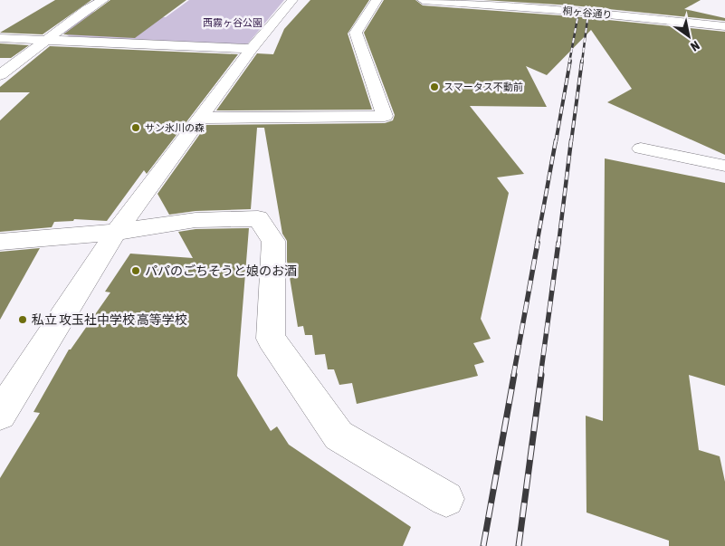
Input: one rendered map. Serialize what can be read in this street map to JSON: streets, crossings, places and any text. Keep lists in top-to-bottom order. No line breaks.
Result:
{"streets":{"street":["桐ヶ谷通り"]},"parks":["西霧ヶ谷公園"],"places":["スマータス不動前","サン氷川の森","パパのごちそうと娘のお酒","私立 攻玉社中学校 高等学校"],"north":"bottom right"}
